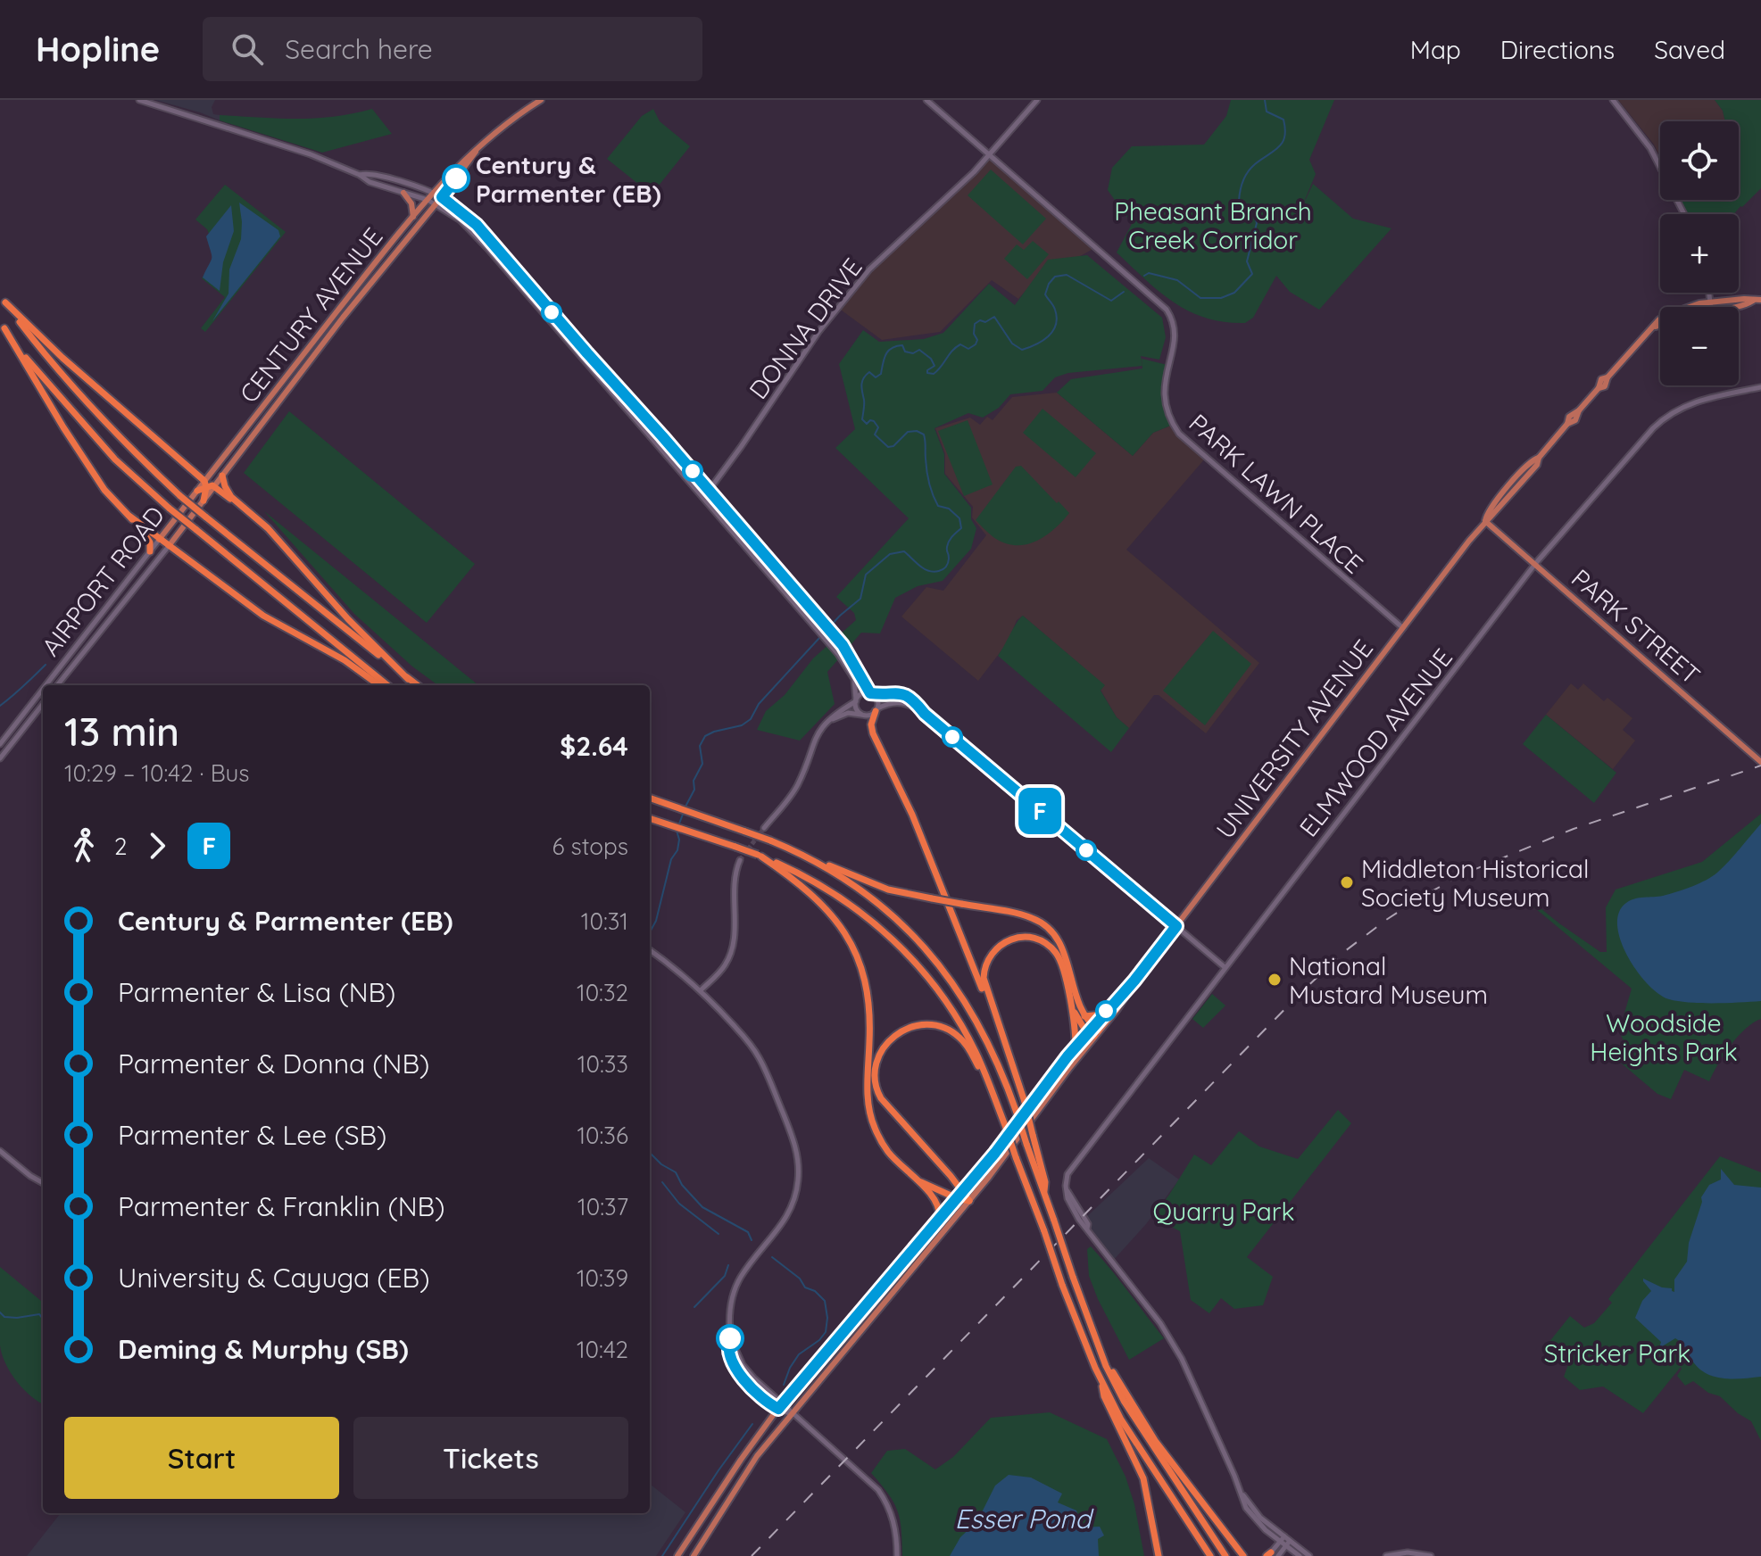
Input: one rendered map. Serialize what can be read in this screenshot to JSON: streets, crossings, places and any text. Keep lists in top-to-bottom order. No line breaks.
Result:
{"streets":{"main road":["CENTURY AVENUE","AIRPORT ROAD","PARK STREET","UNIVERSITY AVENUE"],"street":["DONNA DRIVE","PARK LAWN PLACE","ELMWOOD AVENUE"]},"crossings":[["DONNA DRIVE","PARK LAWN PLACE"],["PARK LAWN PLACE","UNIVERSITY AVENUE"],["PARK STREET","UNIVERSITY AVENUE"],["PARK STREET","ELMWOOD AVENUE"]],"water":["Esser Pond"],"parks":["Pheasant Branch Creek Corridor","Woodside Heights Park","Quarry Park","Stricker Park"],"places":["Century & Parmenter (EB)","Middleton Historical Society Museum","National Mustard Museum"],"lines":["bus line F"],"page":{"header":"Hopline","search":"Search here","nav":["Map","Directions","Saved"],"on_map":"F","map_buttons":["+","−"],"heading":["13 min","10:29 – 10:42 · Bus","$2.64"],"legs":["2","F","6 stops"],"list":[{"name":"Century & Parmenter (EB)","value":"10:31"},{"name":"Parmenter & Lisa (NB)","value":"10:32"},{"name":"Parmenter & Donna (NB)","value":"10:33"},{"name":"Parmenter & Lee (SB)","value":"10:36"},{"name":"Parmenter & Franklin (NB)","value":"10:37"},{"name":"University & Cayuga (EB)","value":"10:39"},{"name":"Deming & Murphy (SB)","value":"10:42"}],"buttons":["Start","Tickets"]}}
